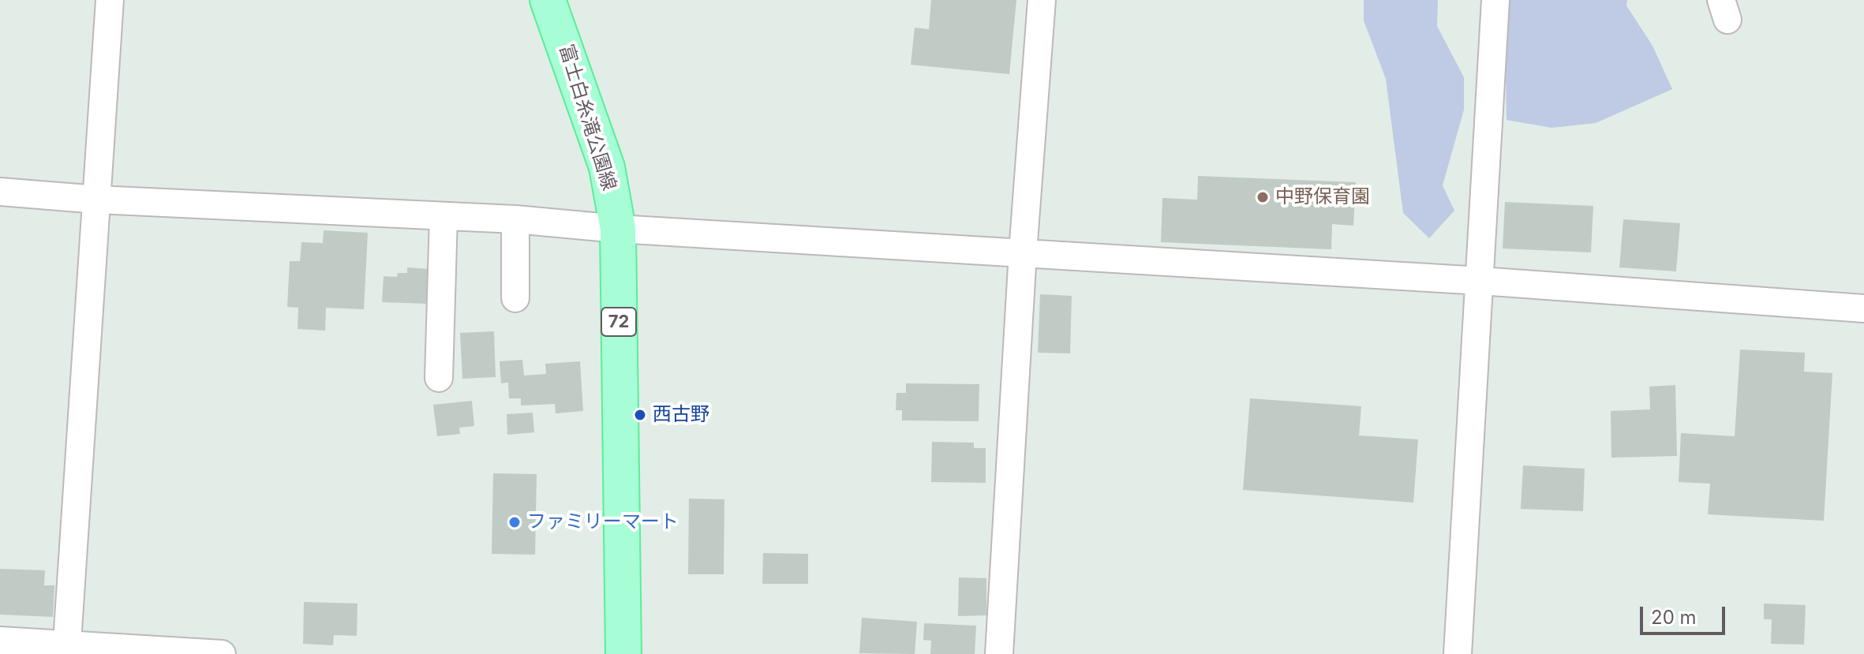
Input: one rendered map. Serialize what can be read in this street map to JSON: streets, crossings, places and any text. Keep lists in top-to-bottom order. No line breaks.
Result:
{"streets":{"main road":["富士白糸滝公園線","72"]},"places":["中野保育園","西古野","ファミリーマート"],"scale_bar":"20 m"}
